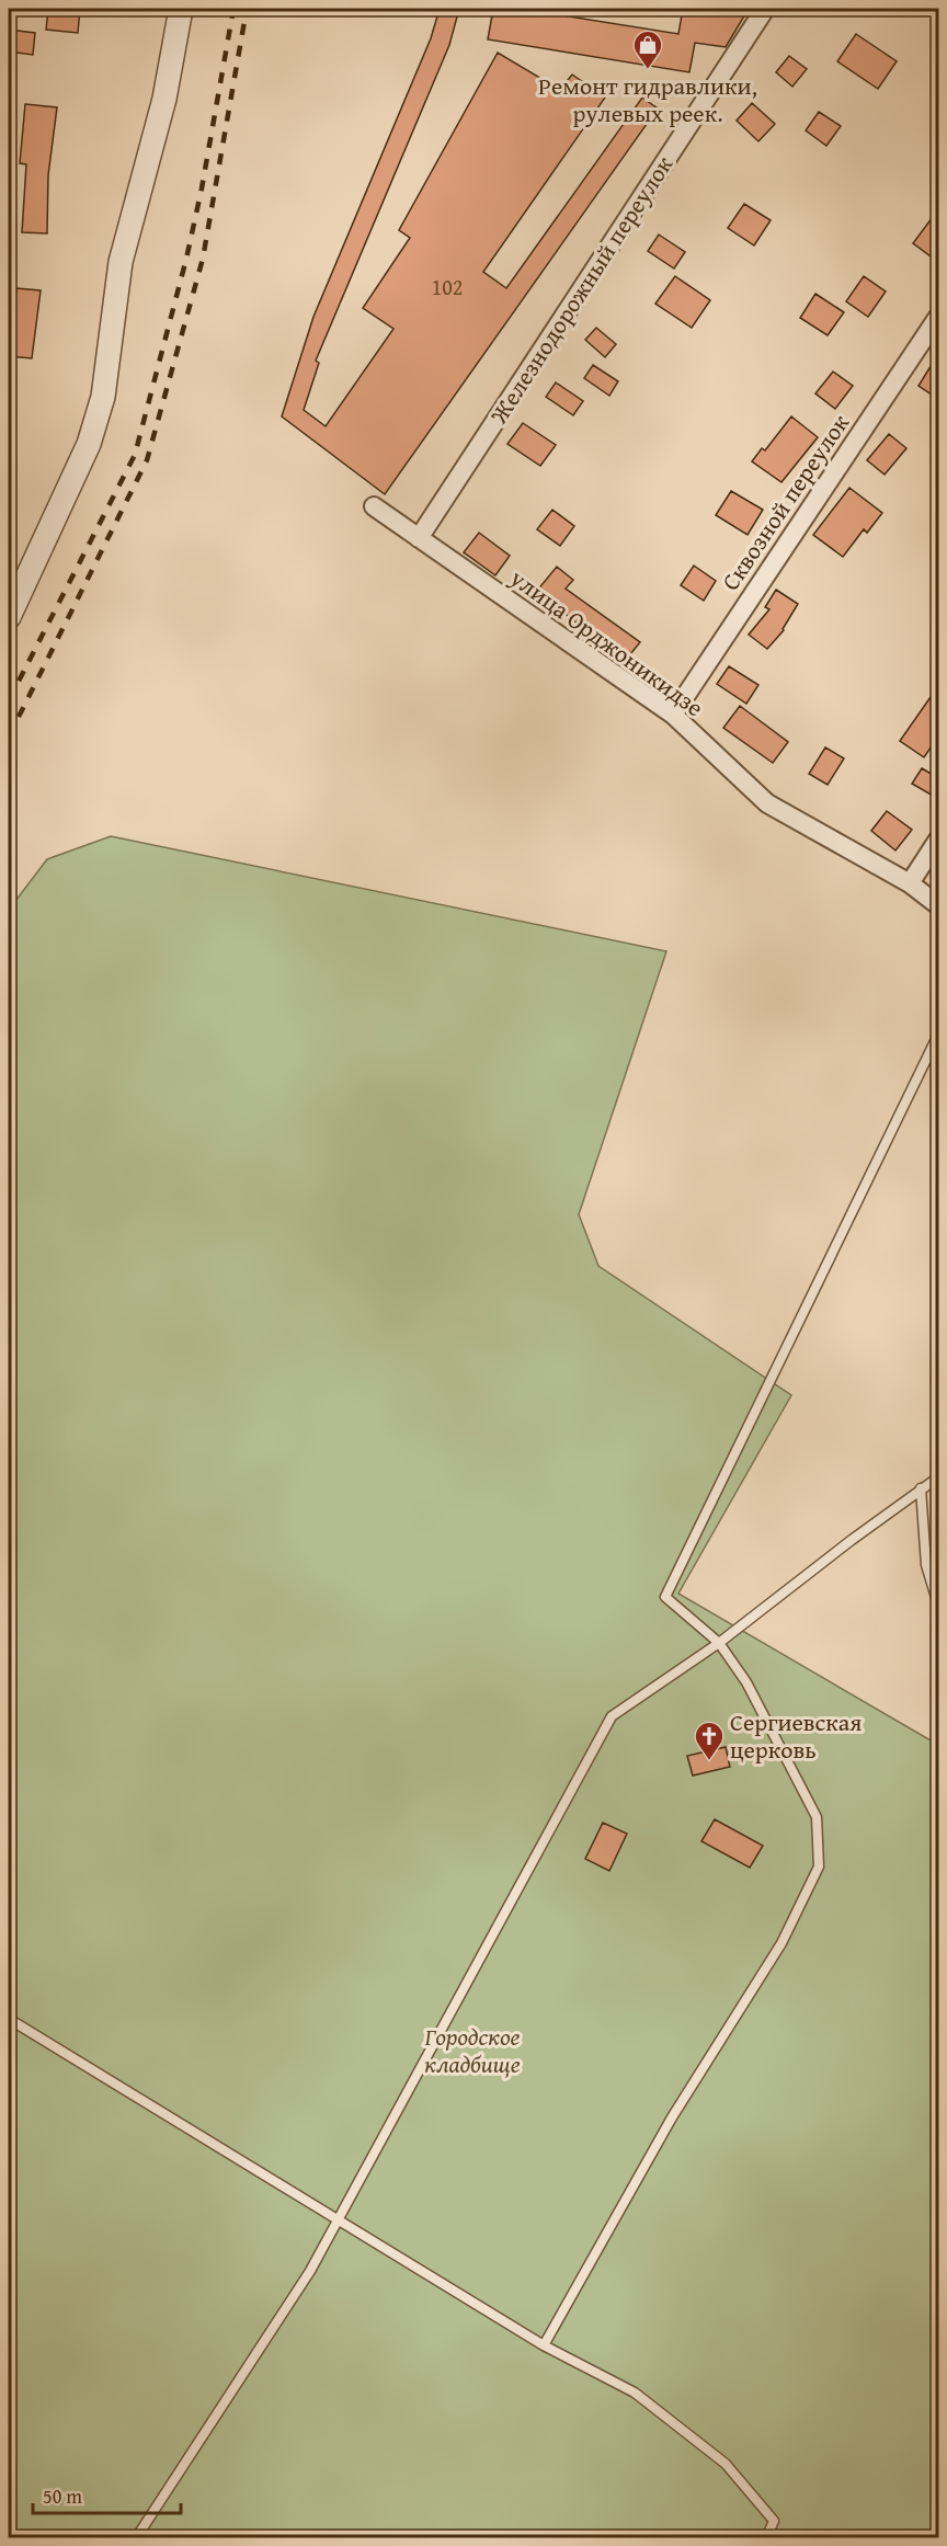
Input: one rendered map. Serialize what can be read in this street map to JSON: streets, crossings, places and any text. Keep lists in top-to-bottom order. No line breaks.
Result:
{"streets":{"street":["Железнодорожный переулок","Сквозной переулок","улица Орджоникидзе"]},"crossings":[["Железнодорожный переулок","улица Орджоникидзе"],["Сквозной переулок","улица Орджоникидзе"]],"parks":["Городское кладбище"],"places":{"shop":["Ремонт гидравлики, рулевых реек."],"church":["Сергиевская церковь"]},"house_numbers":["102"],"scale_bar":"50 m"}
